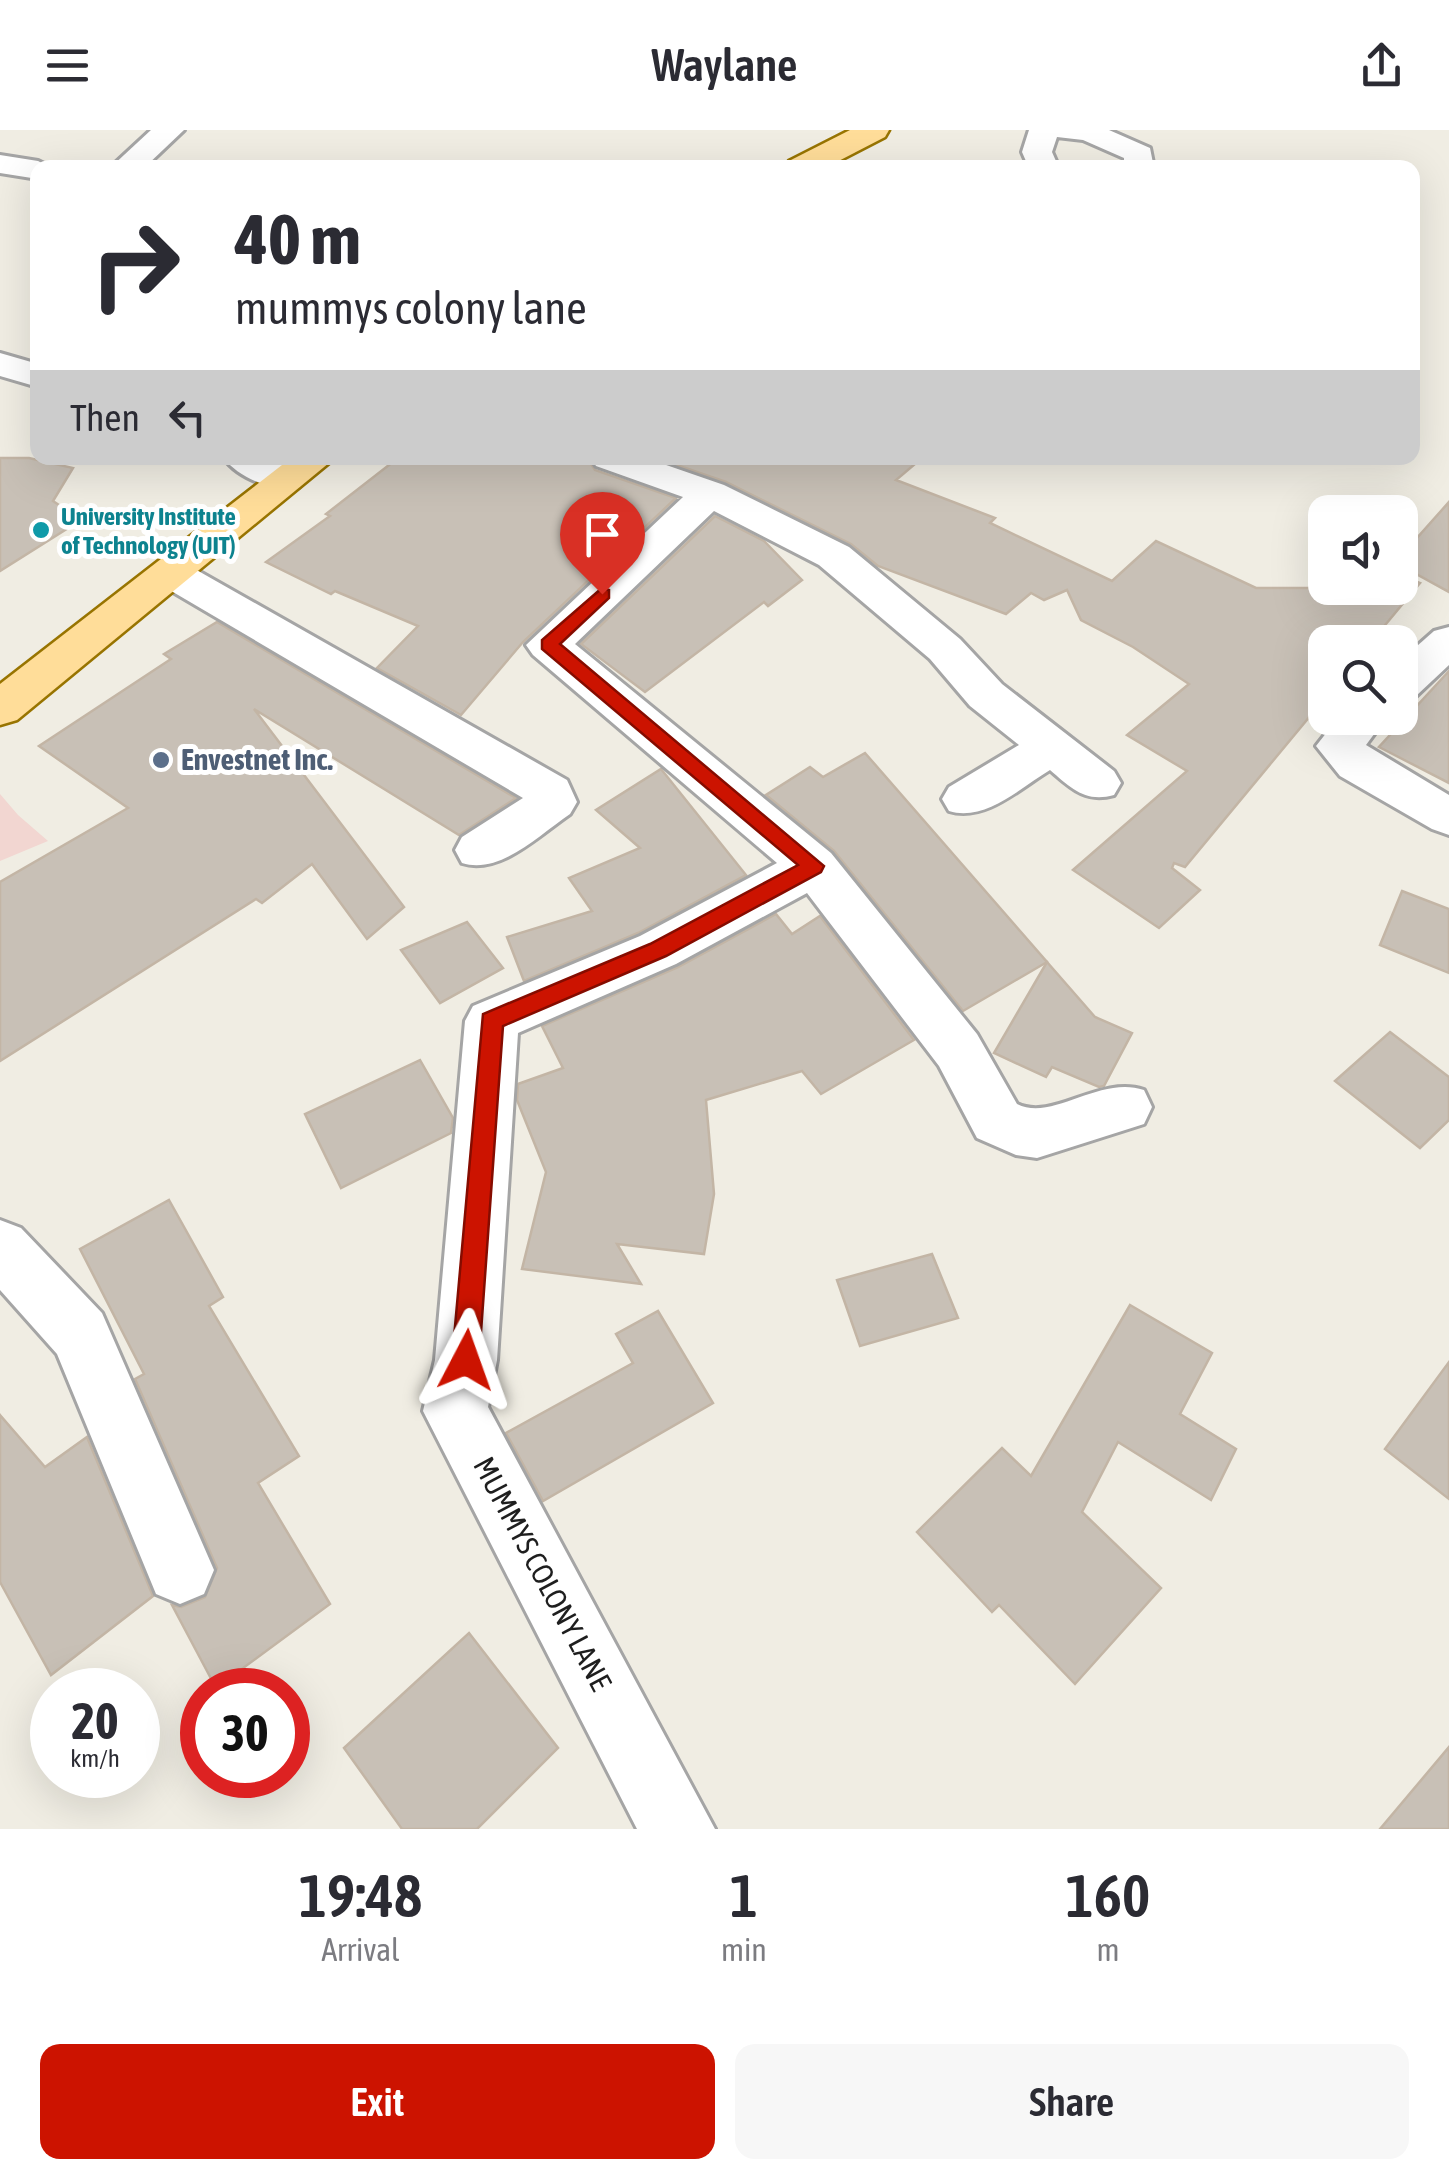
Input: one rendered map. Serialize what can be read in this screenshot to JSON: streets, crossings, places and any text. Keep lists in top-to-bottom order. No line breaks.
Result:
{"streets":{"street":["MUMMYS COLONY LANE"]},"places":["University Institute of Technology (UIT)","Envestnet Inc."],"page":{"header":"Waylane","turn":["40 m","mummys colony lane"],"then":"Then","speed":"20 km/h","limit":"30","eta":["19:48","Arrival","1","min","160","m"],"buttons":["Exit","Share"]}}
